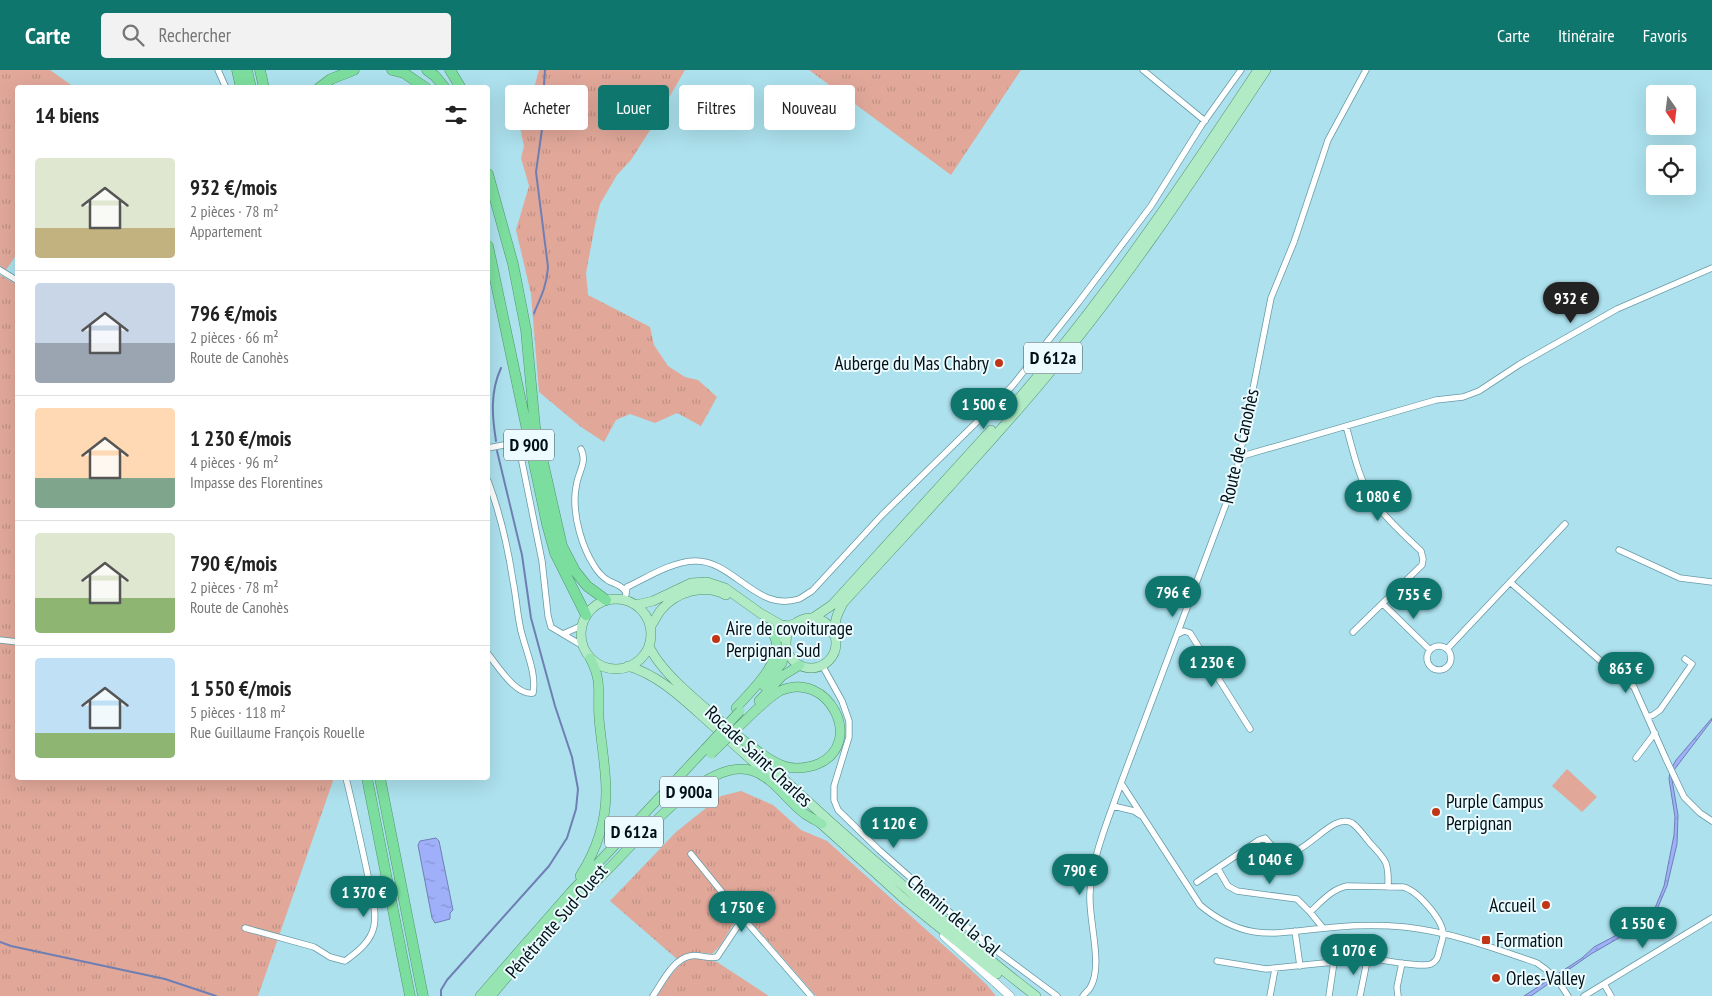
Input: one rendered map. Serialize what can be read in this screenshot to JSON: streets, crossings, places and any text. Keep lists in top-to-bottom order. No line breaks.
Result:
{"streets":{"highway":["D 612a","D 900","D 900a","Pénétrante Sud-Ouest"],"main road":["Rocade Saint-Charles"],"street":["Route de Canohès","Chemin del la Sal"]},"crossings":[["D 612a","Chemin del la Sal"],["D 612a","Pénétrante Sud-Ouest"],["D 900","Rocade Saint-Charles"],["Rocade Saint-Charles","D 900a"],["D 900a","Pénétrante Sud-Ouest"]],"places":{"other":["Auberge du Mas Chabry","Aire de covoiturage Perpignan Sud","Purple Campus Perpignan","Accueil","Orles-Valley"],"transit":["Formation"]},"north":"bottom","page":{"header":"Carte","search":"Rechercher","nav":["Carte","Itinéraire","Favoris"],"chip":["Acheter","Louer","Filtres","Nouveau"],"heading":"14 biens","list":[{"name":"932 €/mois","note":"2 pièces · 78 m² · Appartement"},{"name":"796 €/mois","note":"2 pièces · 66 m² · Route de Canohès"},{"name":"1 230 €/mois","note":"4 pièces · 96 m² · Impasse des Florentines"},{"name":"790 €/mois","note":"2 pièces · 78 m² · Route de Canohès"},{"name":"1 550 €/mois","note":"5 pièces · 118 m² · Rue Guillaume François Rouelle"}],"price":["932 €","1 500 €","1 080 €","796 €","755 €","1 230 €","863 €","1 120 €","1 040 €","790 €","1 370 €","1 750 €","1 550 €","1 070 €"]}}
